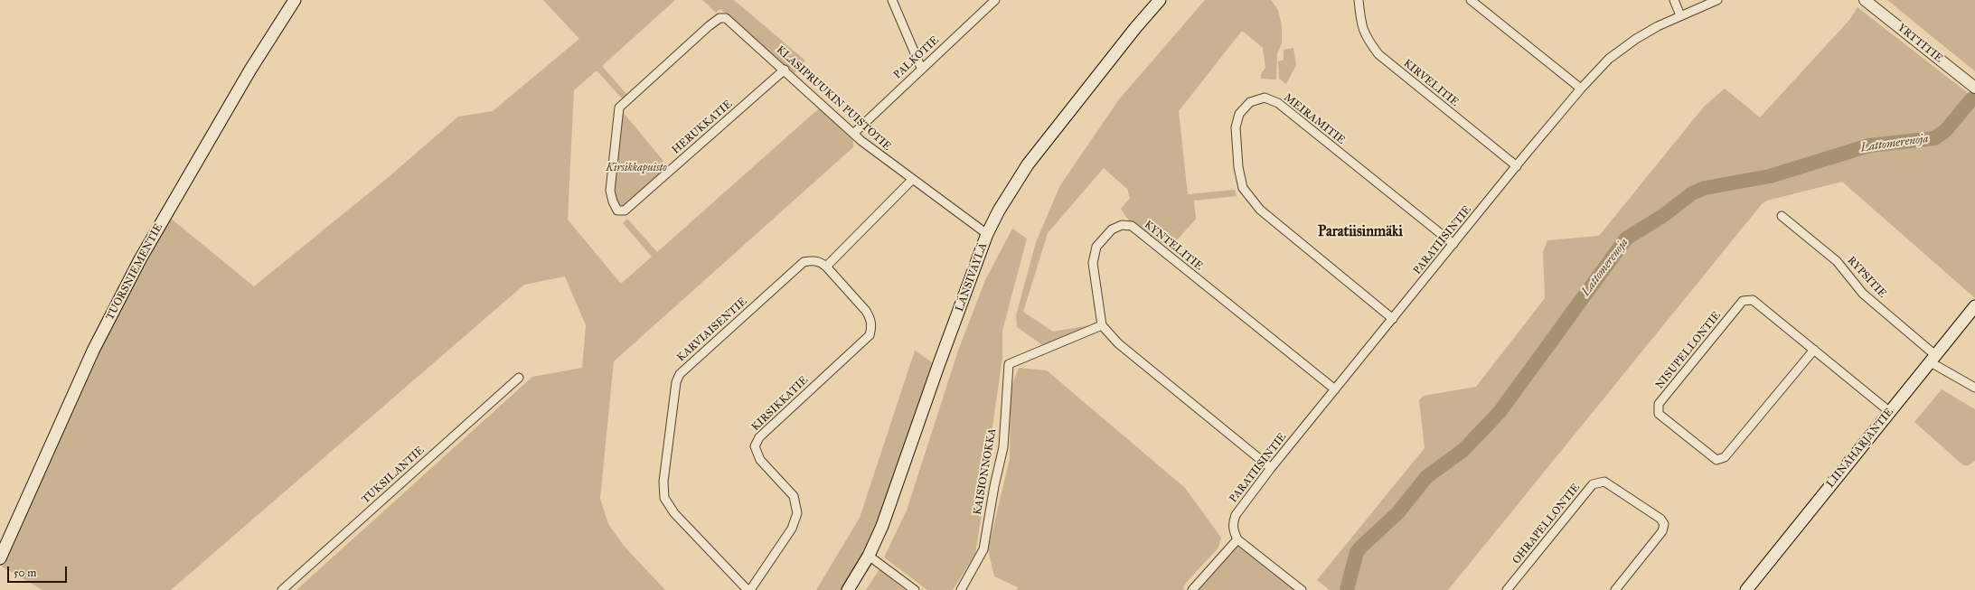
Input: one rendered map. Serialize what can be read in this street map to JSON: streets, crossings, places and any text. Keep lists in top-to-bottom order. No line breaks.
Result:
{"streets":{"main road":["TUORSNIEMENTIE","LÄNSIVÄYLÄ","LIINAHARJANTIE"],"street":["YRTTITIE","PALKOTIE","KIRVELITIE","KLASIPRUUKIN PUISTOTIE","MEIRAMITIE","HERUKKATIE","PARATIISINTIE","KYNTELITIE","RYPSITIE","KARVIAISENTIE","NISUPELLONTIE","KIRSIKKATIE","KAISIONNOKKA","TUKSILANTIE","OHRAPELLONTIE"]},"crossings":[["PALKOTIE","KLASIPRUUKIN PUISTOTIE"],["KIRVELITIE","PARATIISINTIE"],["KLASIPRUUKIN PUISTOTIE","HERUKKATIE"],["KLASIPRUUKIN PUISTOTIE","LÄNSIVÄYLÄ"],["MEIRAMITIE","PARATIISINTIE"],["PARATIISINTIE","KYNTELITIE"],["KYNTELITIE","KAISIONNOKKA"],["RYPSITIE","LIINAHARJANTIE"],["KARVIAISENTIE","KIRSIKKATIE"],["NISUPELLONTIE","LIINAHARJANTIE"]],"districts":["Paratiisinmäki"],"water":["Lattomerenoja"],"parks":["Kirsikkapuisto"],"scale_bar":"50 m"}
